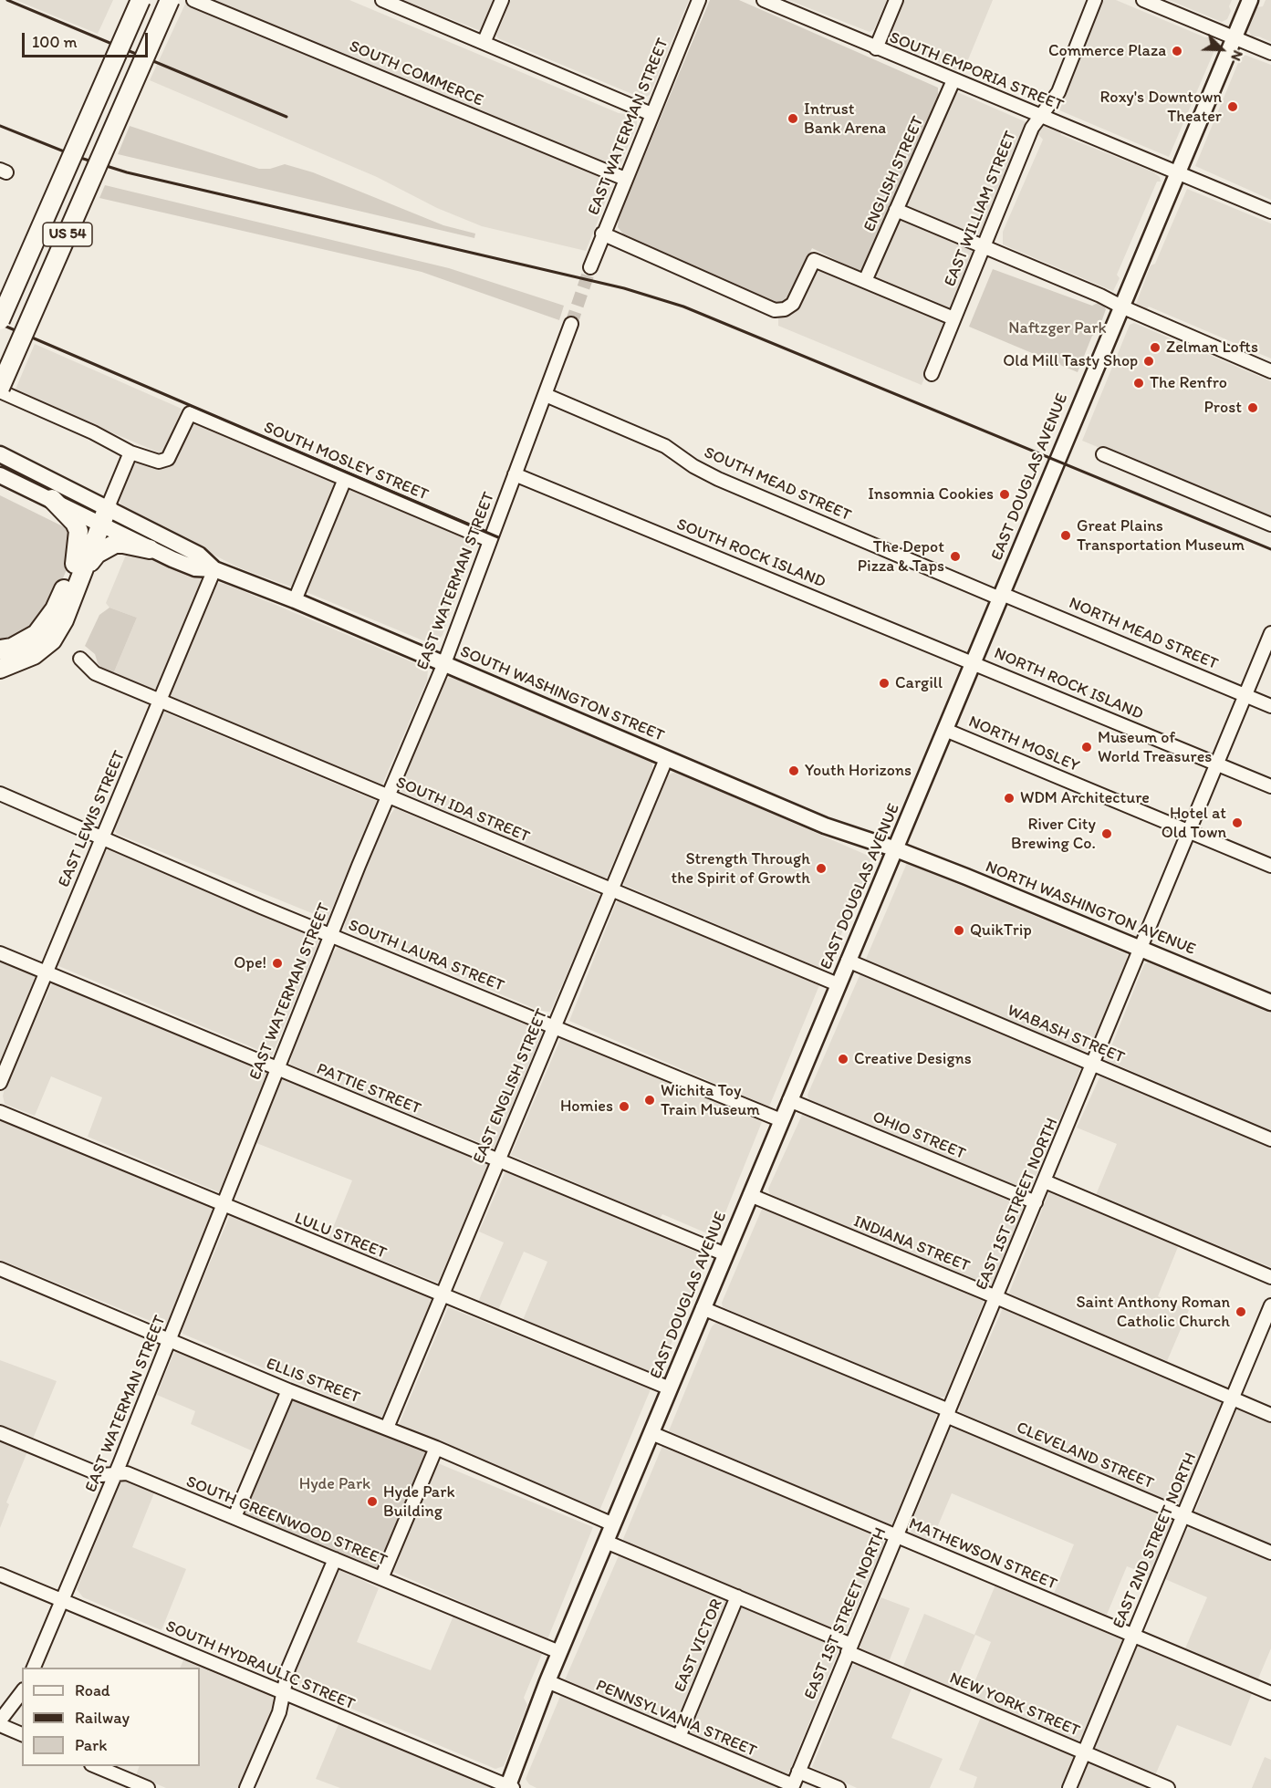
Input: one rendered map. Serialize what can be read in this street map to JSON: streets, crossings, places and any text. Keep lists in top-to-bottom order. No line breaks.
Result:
{"streets":{"highway":["US 54"],"main road":["EAST DOUGLAS AVENUE","SOUTH WASHINGTON STREET","NORTH WASHINGTON AVENUE"],"street":["SOUTH EMPORIA STREET","SOUTH COMMERCE","EAST WATERMAN STREET","ENGLISH STREET","EAST WILLIAM STREET","SOUTH MOSLEY STREET","SOUTH MEAD STREET","SOUTH ROCK ISLAND","NORTH MEAD STREET","NORTH ROCK ISLAND","NORTH MOSLEY","SOUTH IDA STREET","EAST LEWIS STREET","SOUTH LAURA STREET","WABASH STREET","EAST ENGLISH STREET","PATTIE STREET","OHIO STREET","EAST 1ST STREET NORTH","LULU STREET","INDIANA STREET","ELLIS STREET","CLEVELAND STREET","SOUTH GREENWOOD STREET","EAST 2ND STREET NORTH","MATHEWSON STREET","EAST VICTOR","SOUTH HYDRAULIC STREET","NEW YORK STREET","PENNSYLVANIA STREET"]},"crossings":[["SOUTH EMPORIA STREET","ENGLISH STREET"],["SOUTH EMPORIA STREET","EAST WILLIAM STREET"],["SOUTH EMPORIA STREET","EAST DOUGLAS AVENUE"],["SOUTH COMMERCE","EAST WATERMAN STREET"],["EAST WATERMAN STREET","SOUTH MOSLEY STREET"],["EAST WATERMAN STREET","SOUTH MEAD STREET"],["EAST WATERMAN STREET","SOUTH ROCK ISLAND"],["EAST WATERMAN STREET","SOUTH WASHINGTON STREET"],["EAST WATERMAN STREET","SOUTH IDA STREET"],["EAST WATERMAN STREET","SOUTH LAURA STREET"],["EAST WATERMAN STREET","PATTIE STREET"],["EAST WATERMAN STREET","LULU STREET"],["EAST WATERMAN STREET","ELLIS STREET"],["EAST WATERMAN STREET","SOUTH GREENWOOD STREET"],["EAST WATERMAN STREET","SOUTH HYDRAULIC STREET"],["EAST DOUGLAS AVENUE","SOUTH MEAD STREET"],["EAST DOUGLAS AVENUE","SOUTH ROCK ISLAND"],["EAST DOUGLAS AVENUE","NORTH MEAD STREET"],["EAST DOUGLAS AVENUE","NORTH ROCK ISLAND"],["EAST DOUGLAS AVENUE","SOUTH WASHINGTON STREET"],["EAST DOUGLAS AVENUE","NORTH MOSLEY"],["EAST DOUGLAS AVENUE","SOUTH IDA STREET"],["EAST DOUGLAS AVENUE","NORTH WASHINGTON AVENUE"],["EAST DOUGLAS AVENUE","SOUTH LAURA STREET"],["EAST DOUGLAS AVENUE","WABASH STREET"],["EAST DOUGLAS AVENUE","PATTIE STREET"],["EAST DOUGLAS AVENUE","OHIO STREET"],["EAST DOUGLAS AVENUE","LULU STREET"],["EAST DOUGLAS AVENUE","INDIANA STREET"],["EAST DOUGLAS AVENUE","ELLIS STREET"],["EAST DOUGLAS AVENUE","CLEVELAND STREET"],["EAST DOUGLAS AVENUE","SOUTH GREENWOOD STREET"],["EAST DOUGLAS AVENUE","MATHEWSON STREET"],["EAST DOUGLAS AVENUE","SOUTH HYDRAULIC STREET"],["EAST DOUGLAS AVENUE","NEW YORK STREET"],["EAST DOUGLAS AVENUE","PENNSYLVANIA STREET"],["SOUTH MEAD STREET","NORTH MEAD STREET"],["SOUTH ROCK ISLAND","NORTH ROCK ISLAND"],["NORTH MEAD STREET","EAST 1ST STREET NORTH"],["NORTH ROCK ISLAND","EAST 1ST STREET NORTH"],["SOUTH WASHINGTON STREET","EAST LEWIS STREET"],["SOUTH WASHINGTON STREET","NORTH WASHINGTON AVENUE"],["SOUTH WASHINGTON STREET","EAST ENGLISH STREET"],["NORTH MOSLEY","EAST 1ST STREET NORTH"],["SOUTH IDA STREET","EAST LEWIS STREET"],["SOUTH IDA STREET","EAST ENGLISH STREET"],["EAST LEWIS STREET","SOUTH LAURA STREET"],["EAST LEWIS STREET","PATTIE STREET"],["NORTH WASHINGTON AVENUE","EAST 1ST STREET NORTH"],["SOUTH LAURA STREET","EAST ENGLISH STREET"],["WABASH STREET","EAST 1ST STREET NORTH"],["EAST ENGLISH STREET","PATTIE STREET"],["EAST ENGLISH STREET","LULU STREET"],["EAST ENGLISH STREET","ELLIS STREET"],["OHIO STREET","EAST 1ST STREET NORTH"],["EAST 1ST STREET NORTH","INDIANA STREET"],["EAST 1ST STREET NORTH","CLEVELAND STREET"],["EAST 1ST STREET NORTH","MATHEWSON STREET"],["EAST 1ST STREET NORTH","NEW YORK STREET"],["EAST 1ST STREET NORTH","PENNSYLVANIA STREET"],["INDIANA STREET","EAST 2ND STREET NORTH"],["CLEVELAND STREET","EAST 2ND STREET NORTH"],["EAST 2ND STREET NORTH","MATHEWSON STREET"],["EAST 2ND STREET NORTH","NEW YORK STREET"],["EAST VICTOR","NEW YORK STREET"],["EAST VICTOR","PENNSYLVANIA STREET"]],"parks":["Naftzger Park","Hyde Park"],"places":["Commerce Plaza","Roxy's Downtown Theater","Intrust Bank Arena","Zelman Lofts","Old Mill Tasty Shop","The Renfro","Prost","Insomnia Cookies","Great Plains Transportation Museum","The Depot Pizza & Taps","Cargill","Museum of World Treasures","Youth Horizons","WDM Architecture","Hotel at Old Town","River City Brewing Co.","Strength Through the Spirit of Growth","QuikTrip","Ope!","Creative Designs","Wichita Toy Train Museum","Homies","Saint Anthony Roman Catholic Church","Hyde Park Building"],"legend":["Road","Railway","Park"],"scale_bar":"100 m","north":"bottom right"}
